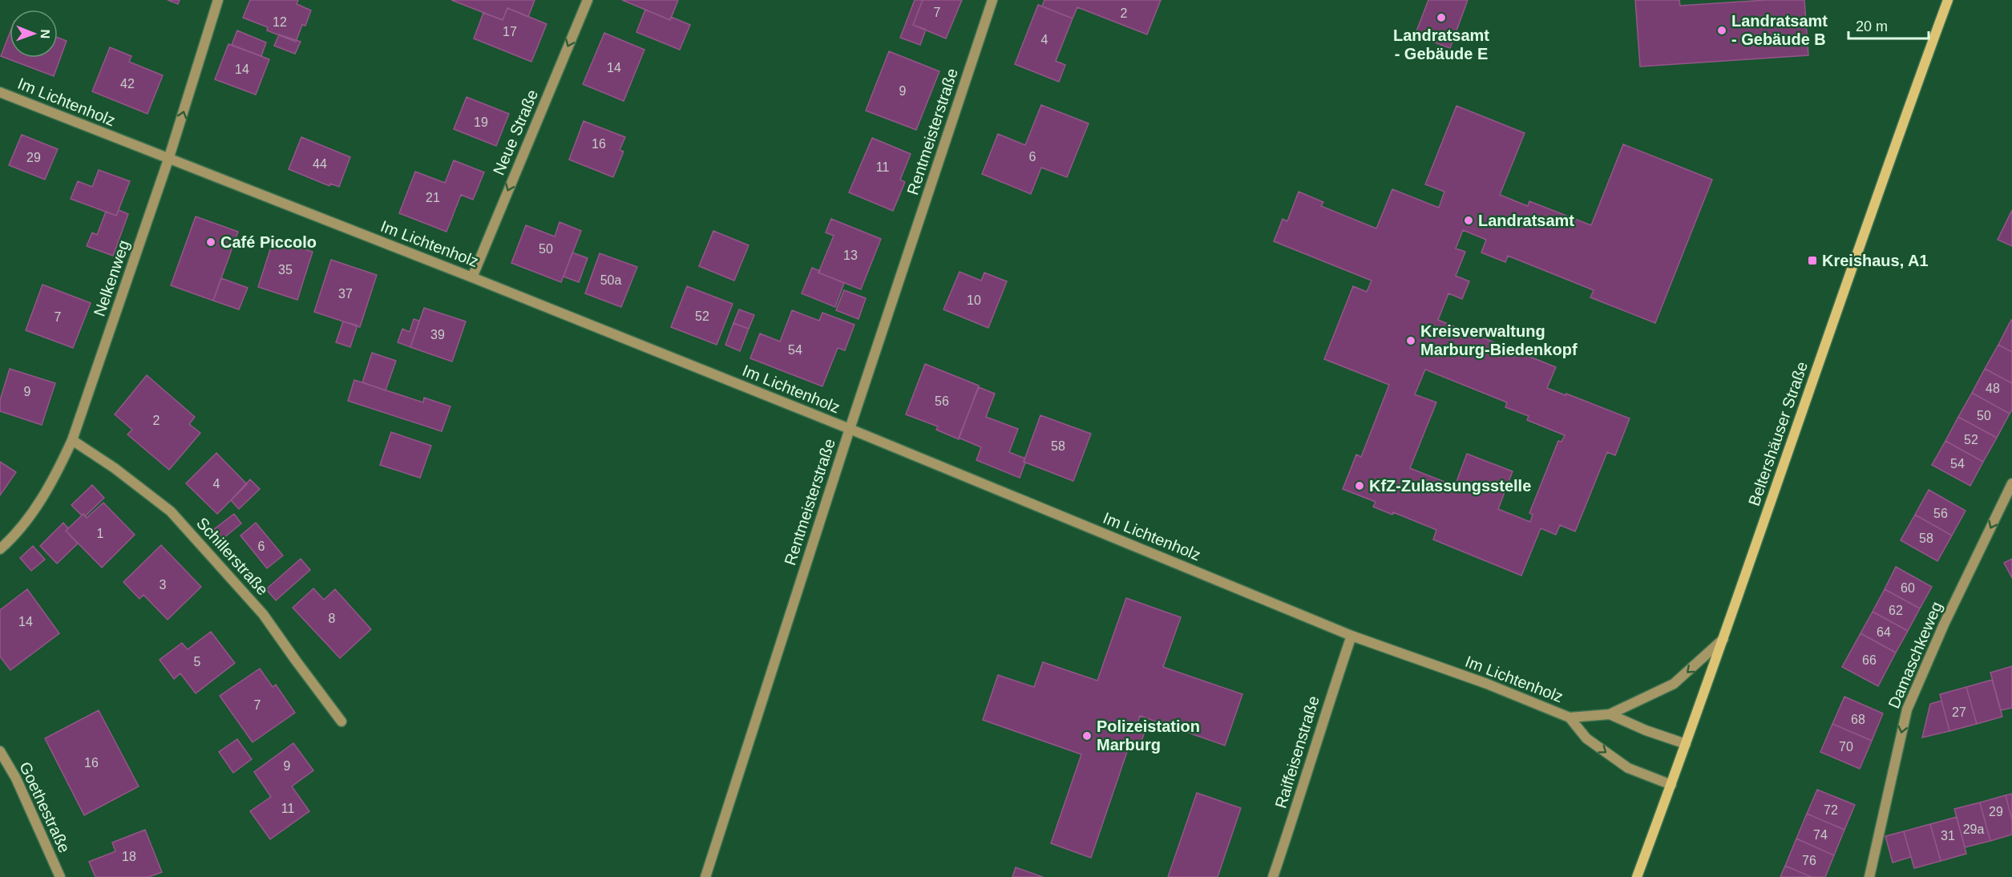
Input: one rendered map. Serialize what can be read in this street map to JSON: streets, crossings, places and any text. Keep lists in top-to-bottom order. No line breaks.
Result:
{"streets":{"main road":["Beltershäuser Straße"],"street":["Im Lichtenholz","Rentmeisterstraße","Neue Straße","Nelkenweg","Schillerstraße","Damaschkeweg","Raiffeisenstraße","Goethestraße"]},"crossings":[["Im Lichtenholz","Rentmeisterstraße"],["Im Lichtenholz","Neue Straße"],["Im Lichtenholz","Nelkenweg"],["Im Lichtenholz","Beltershäuser Straße"],["Im Lichtenholz","Raiffeisenstraße"],["Nelkenweg","Schillerstraße"]],"one_way":["Neue Straße","Damaschkeweg"],"places":{"other":["Landratsamt - Gebäude E","Landratsamt - Gebäude B","Landratsamt","Café Piccolo","Kreisverwaltung Marburg-Biedenkopf","KfZ-Zulassungsstelle","Polizeistation Marburg"],"transit":["Kreishaus, A1"]},"house_numbers":["7","2","12","17","4","14","14","42","9","19","16","6","29","44","11","21","50","13","35","50a","37","10","52","7","39","54","48","9","56","50","2","52","58","54","4","56","1","58","6","3","60","62","8","14","64","66","5","7","27","68","70","16","9","11","72","29","29a","74","31","18","76"],"scale_bar":"20 m","north":"right"}
